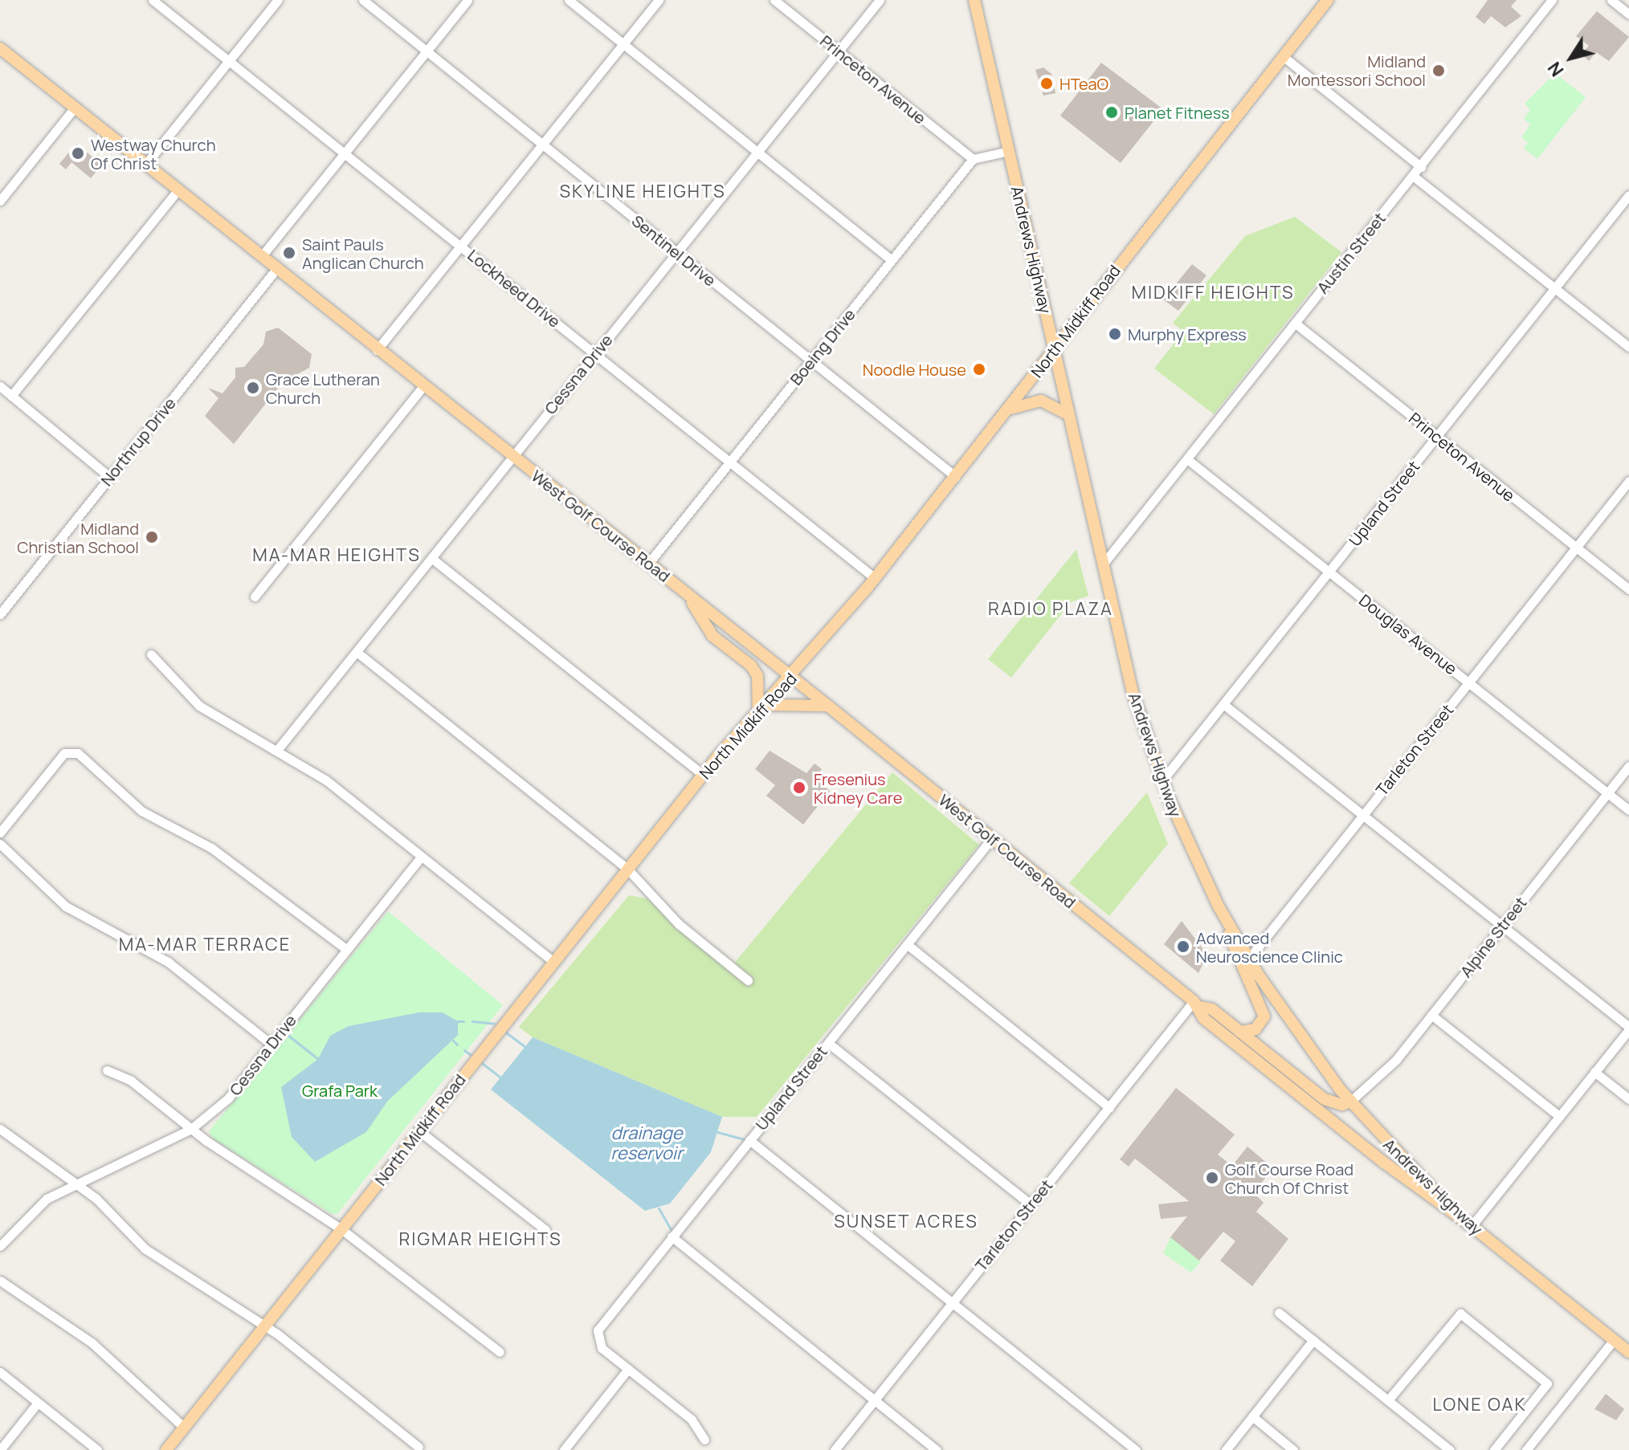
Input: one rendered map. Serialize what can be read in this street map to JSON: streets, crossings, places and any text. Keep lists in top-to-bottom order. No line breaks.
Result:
{"streets":{"main road":["Andrews Highway","North Midkiff Road","West Golf Course Road"],"street":["Princeton Avenue","Sentinel Drive","Austin Street","Lockheed Drive","Boeing Drive","Cessna Drive","Northrup Drive","Upland Street","Douglas Avenue","Tarleton Street","Alpine Street"]},"crossings":[["Princeton Avenue","Austin Street"],["Princeton Avenue","Boeing Drive"],["Princeton Avenue","Cessna Drive"],["Princeton Avenue","Upland Street"],["Princeton Avenue","Tarleton Street"],["Andrews Highway","Austin Street"],["Andrews Highway","North Midkiff Road"],["Andrews Highway","Upland Street"],["Andrews Highway","West Golf Course Road"],["Andrews Highway","Tarleton Street"],["Andrews Highway","Alpine Street"],["Sentinel Drive","North Midkiff Road"],["Sentinel Drive","Boeing Drive"],["Sentinel Drive","Cessna Drive"],["Austin Street","Douglas Avenue"],["Lockheed Drive","North Midkiff Road"],["Lockheed Drive","Boeing Drive"],["Lockheed Drive","Cessna Drive"],["North Midkiff Road","West Golf Course Road"],["Boeing Drive","West Golf Course Road"],["Cessna Drive","West Golf Course Road"],["Northrup Drive","West Golf Course Road"],["Upland Street","West Golf Course Road"],["Upland Street","Douglas Avenue"],["West Golf Course Road","Tarleton Street"],["West Golf Course Road","Alpine Street"],["Douglas Avenue","Tarleton Street"],["Douglas Avenue","Alpine Street"]],"districts":["SKYLINE HEIGHTS","MIDKIFF HEIGHTS","MA-MAR HEIGHTS","RADIO PLAZA","MA-MAR TERRACE","SUNSET ACRES","RIGMAR HEIGHTS","LONE OAK"],"water":["drainage reservoir"],"parks":["Grafa Park"],"places":["Midland Montessori School","HTeaO","Planet Fitness","Westway Church Of Christ","Saint Pauls Anglican Church","Murphy Express","Noodle House","Grace Lutheran Church","Midland Christian School","Fresenius Kidney Care","Advanced Neuroscience Clinic","Golf Course Road Church Of Christ"],"north":"bottom left"}
